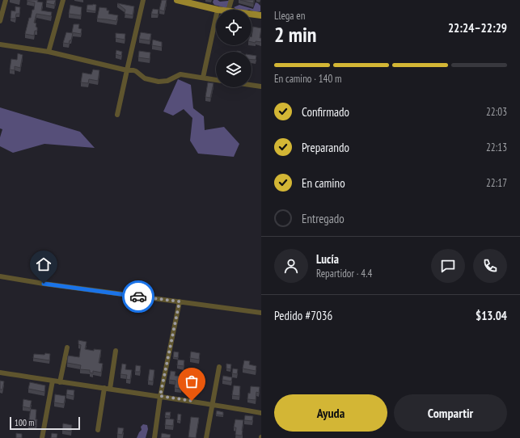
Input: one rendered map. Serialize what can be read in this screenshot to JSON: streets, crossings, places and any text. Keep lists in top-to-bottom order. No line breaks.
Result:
{"scale_bar":"100 m","page":{"heading":["2 min","Llega en","22:24–22:29"],"panel":["Lucía","Repartidor · 4.4","Pedido #7036","$13.04"],"bar":"En camino · 140 m","list":[["Confirmado","22:03"],["Preparando","22:13"],["En camino","22:17"],"Entregado"],"buttons":["Ayuda","Compartir"],"scale":"100 m"}}
